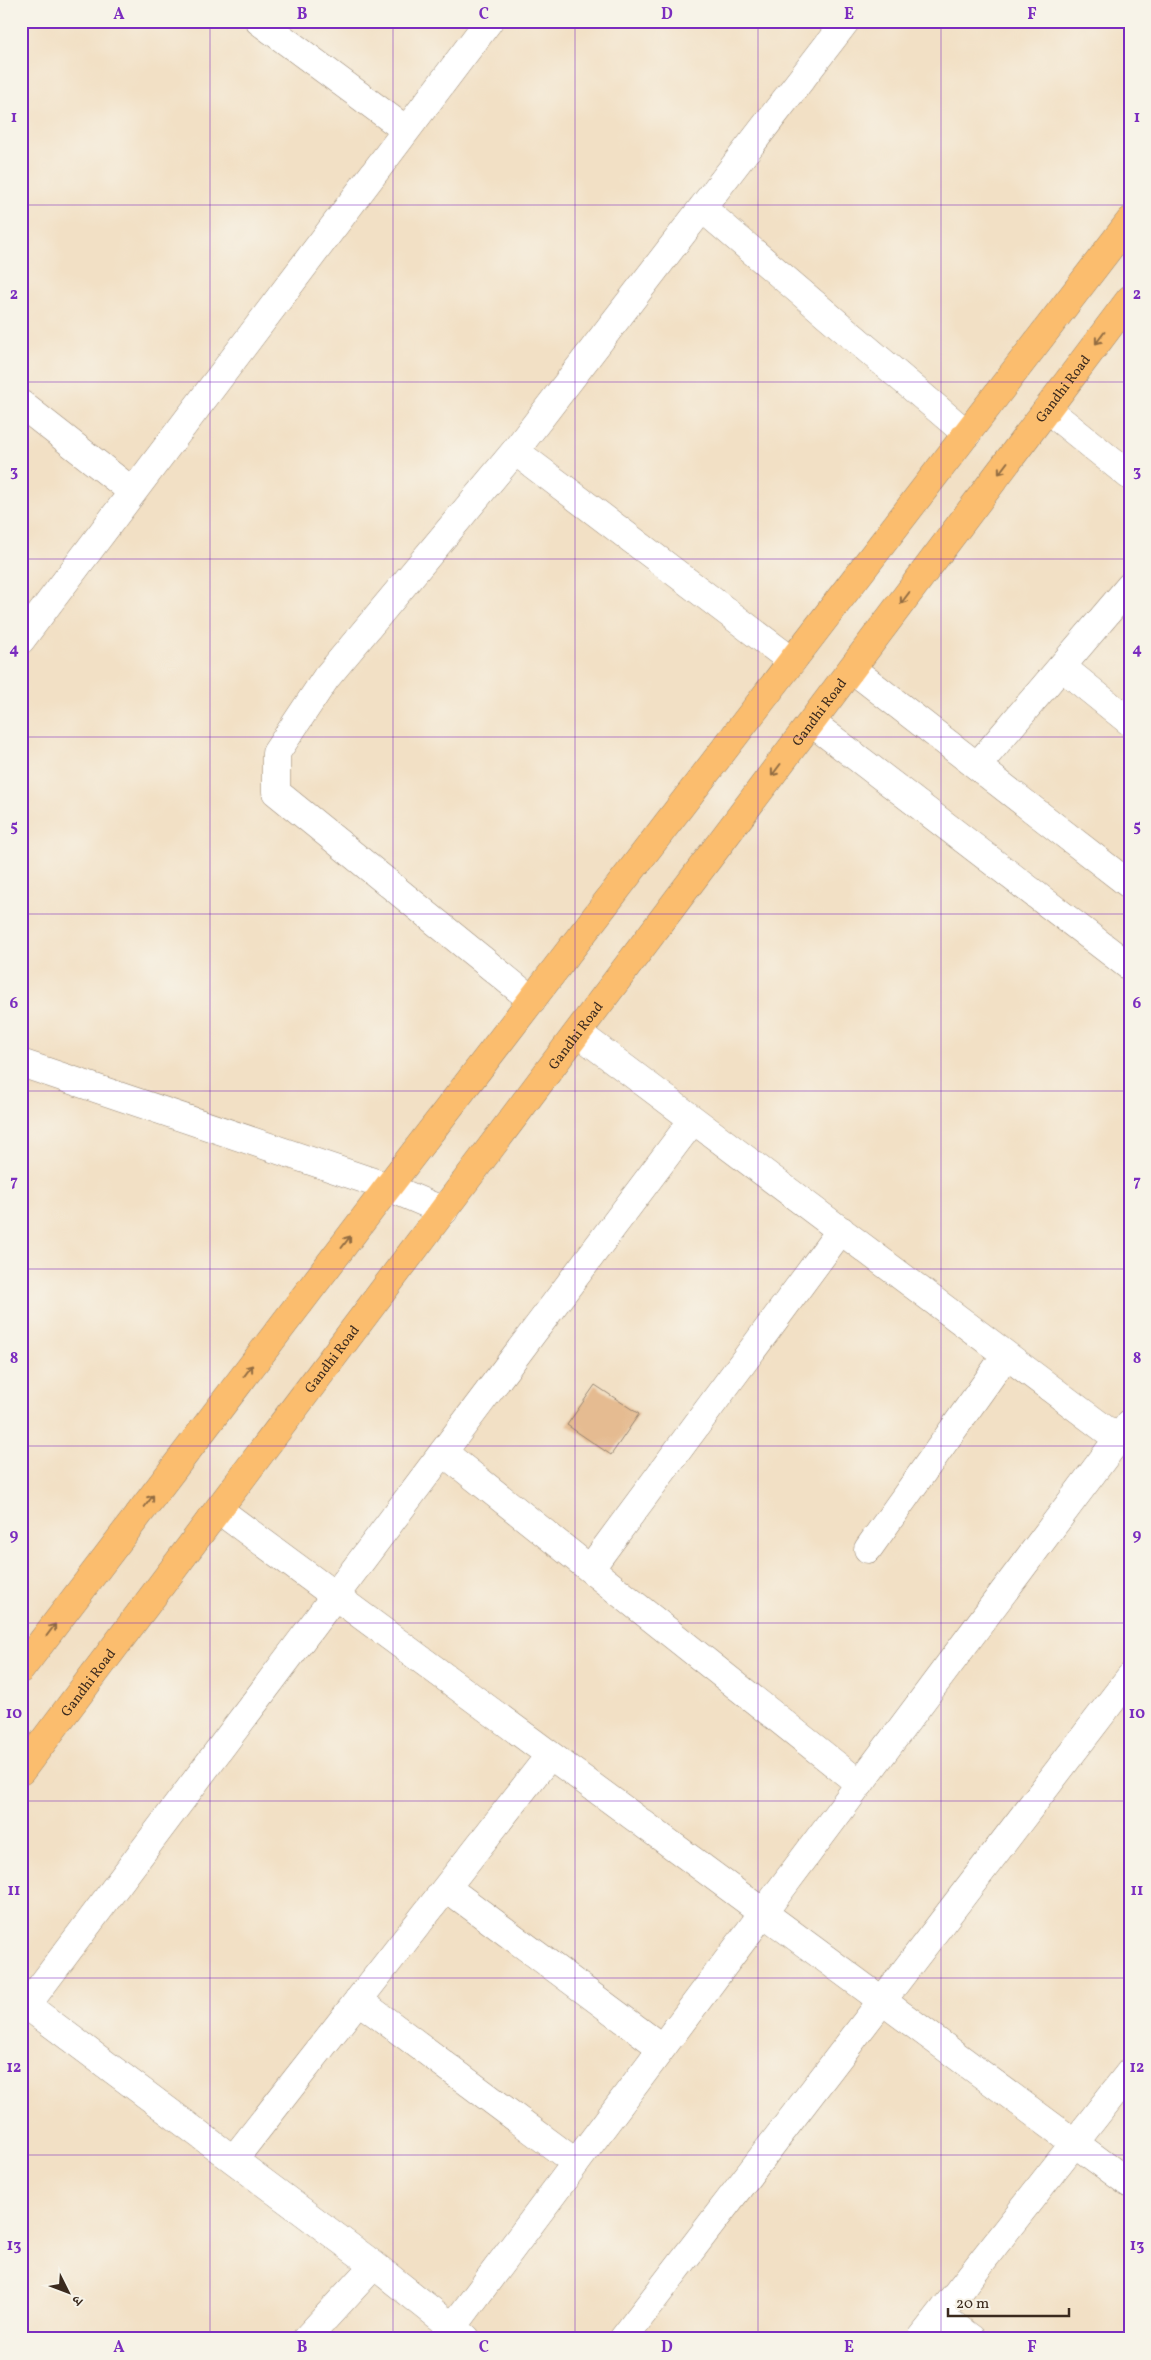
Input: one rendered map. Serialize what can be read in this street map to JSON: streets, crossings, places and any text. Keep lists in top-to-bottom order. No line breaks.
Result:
{"streets":{"main road":["Gandhi Road"]},"scale_bar":"20 m","north":"bottom right","grid":{"columns":["A","B","C","D","E","F"],"rows":["1","2","3","4","5","6","7","8","9","10","11","12","13"]}}
